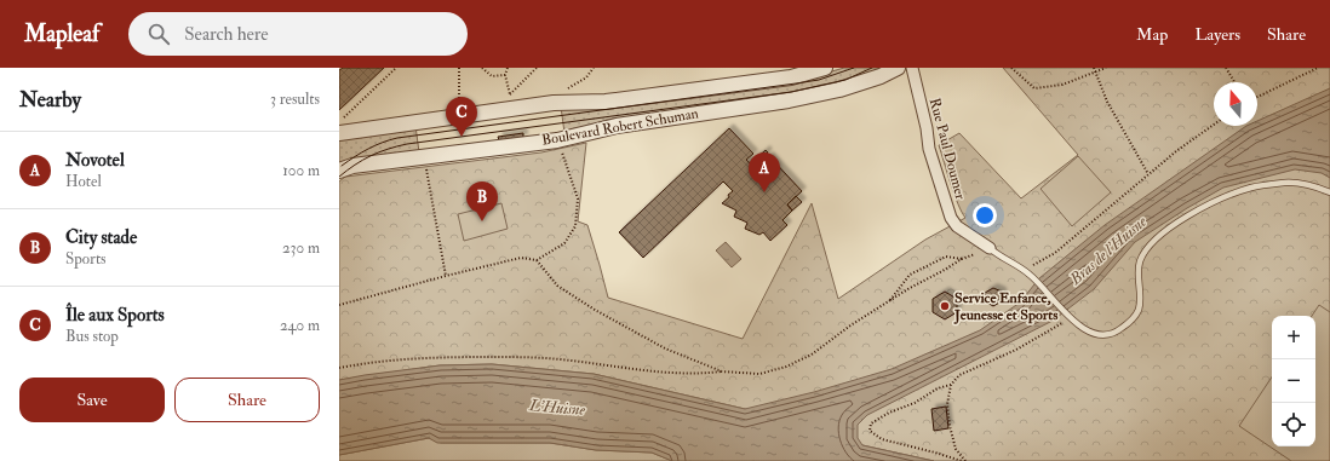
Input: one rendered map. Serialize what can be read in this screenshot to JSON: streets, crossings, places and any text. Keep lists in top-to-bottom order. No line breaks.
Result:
{"streets":{"street":["Boulevard Robert Schuman","Rue Paul Doumer"]},"water":["Bras de l'Huisne","L'Huisne"],"places":["Service Enfance, Jeunesse et Sports"],"north":"top","page":{"header":"Mapleaf","search":"Search here","nav":["Map","Layers","Share"],"heading":["Nearby","3 results"],"pins":["C","A","B"],"list":[{"mark":"A","name":"Novotel","note":"Hotel","value":"100 m"},{"mark":"B","name":"City stade","note":"Sports","value":"230 m"},{"mark":"C","name":"Île aux Sports","note":"Bus stop","value":"240 m"}],"map_buttons":["+","−"],"buttons":["Save","Share"]}}
